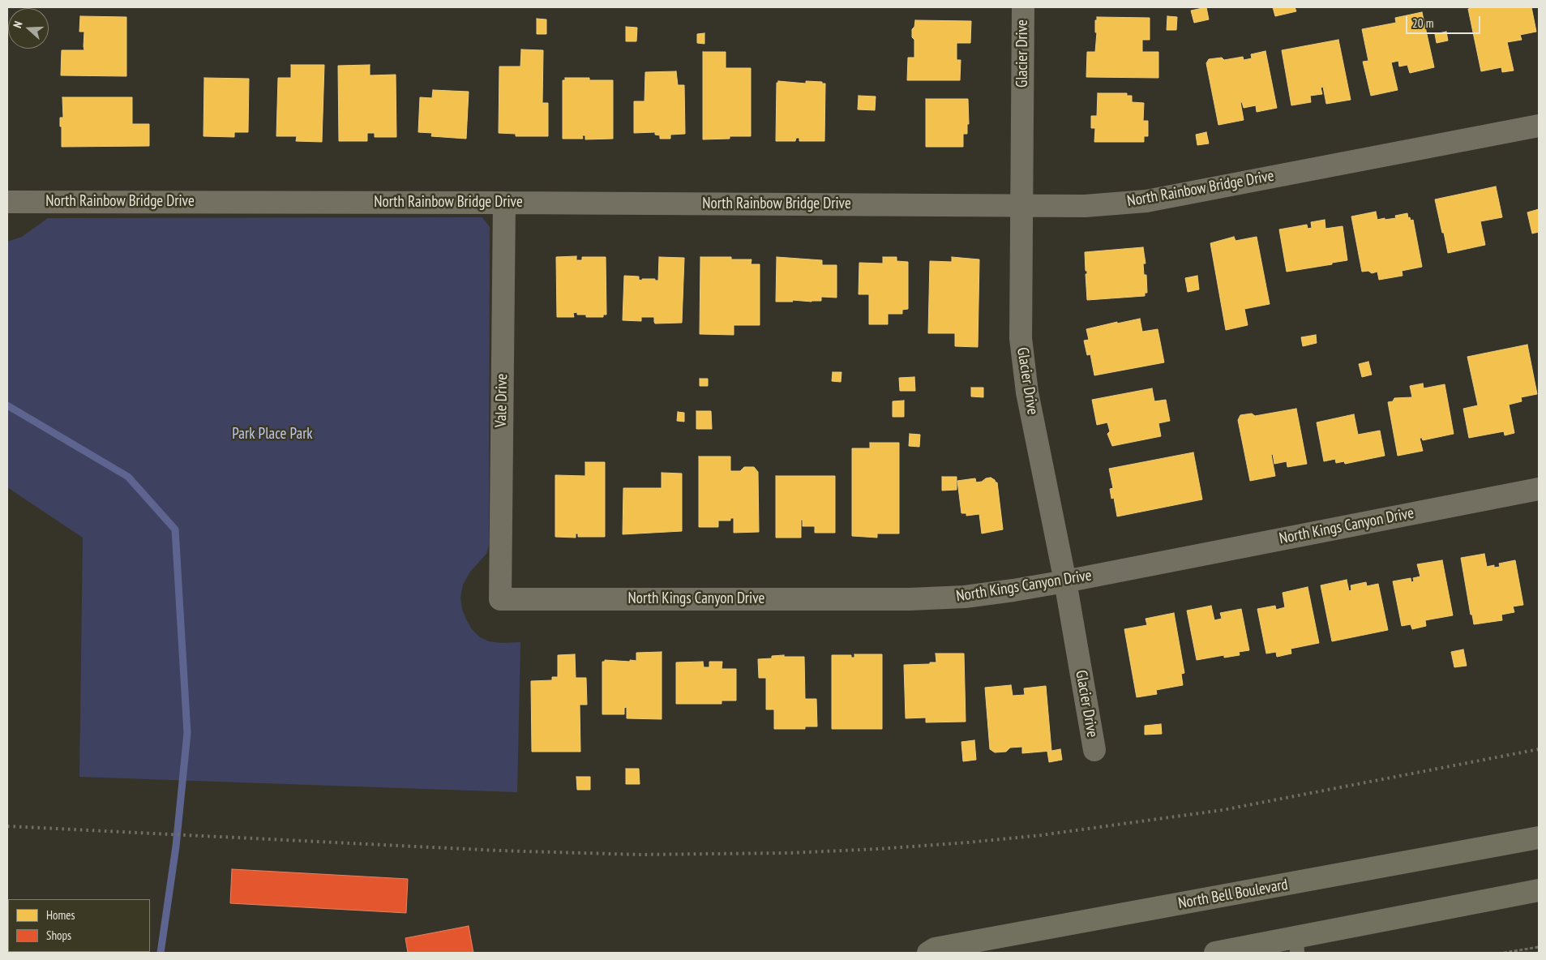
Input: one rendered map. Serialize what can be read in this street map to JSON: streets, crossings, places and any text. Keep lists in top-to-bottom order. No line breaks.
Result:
{"streets":{"main road":["North Bell Boulevard"],"street":["Glacier Drive","North Rainbow Bridge Drive","Vale Drive","North Kings Canyon Drive"]},"crossings":[["Glacier Drive","North Rainbow Bridge Drive"],["Glacier Drive","North Kings Canyon Drive"],["North Rainbow Bridge Drive","Vale Drive"],["Vale Drive","North Kings Canyon Drive"]],"parks":["Park Place Park"],"legend":["Homes","Shops"],"scale_bar":"20 m","north":"left"}
